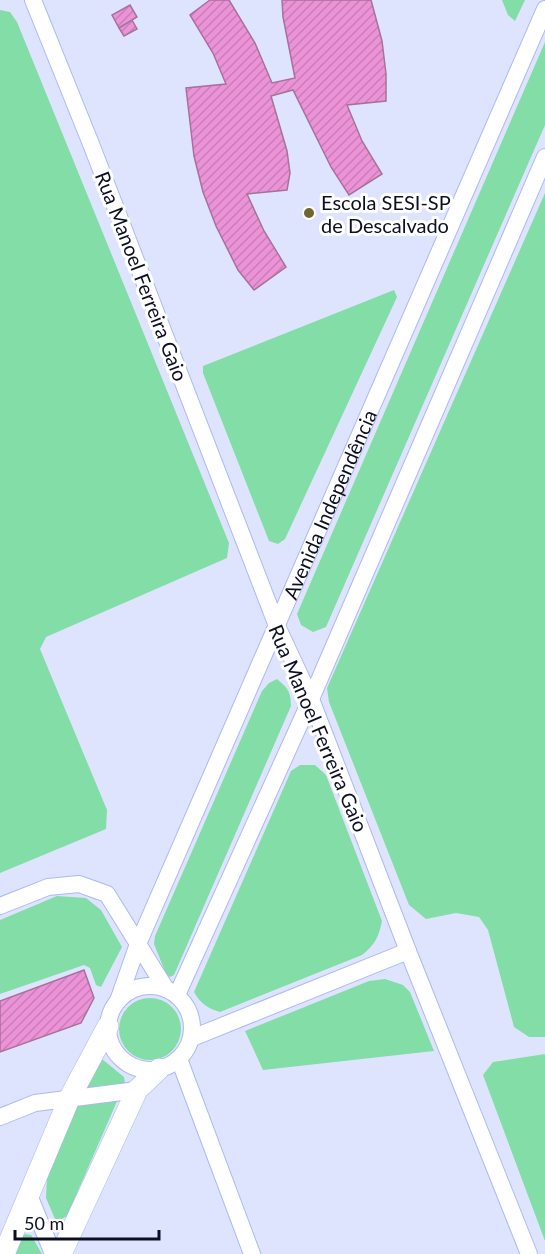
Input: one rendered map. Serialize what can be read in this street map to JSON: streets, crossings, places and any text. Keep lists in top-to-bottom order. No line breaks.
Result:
{"streets":{"street":["Rua Manoel Ferreira Gaio","Avenida Independência"]},"crossings":[["Rua Manoel Ferreira Gaio","Avenida Independência"]],"places":["Escola SESI-SP de Descalvado"],"scale_bar":"50 m"}
